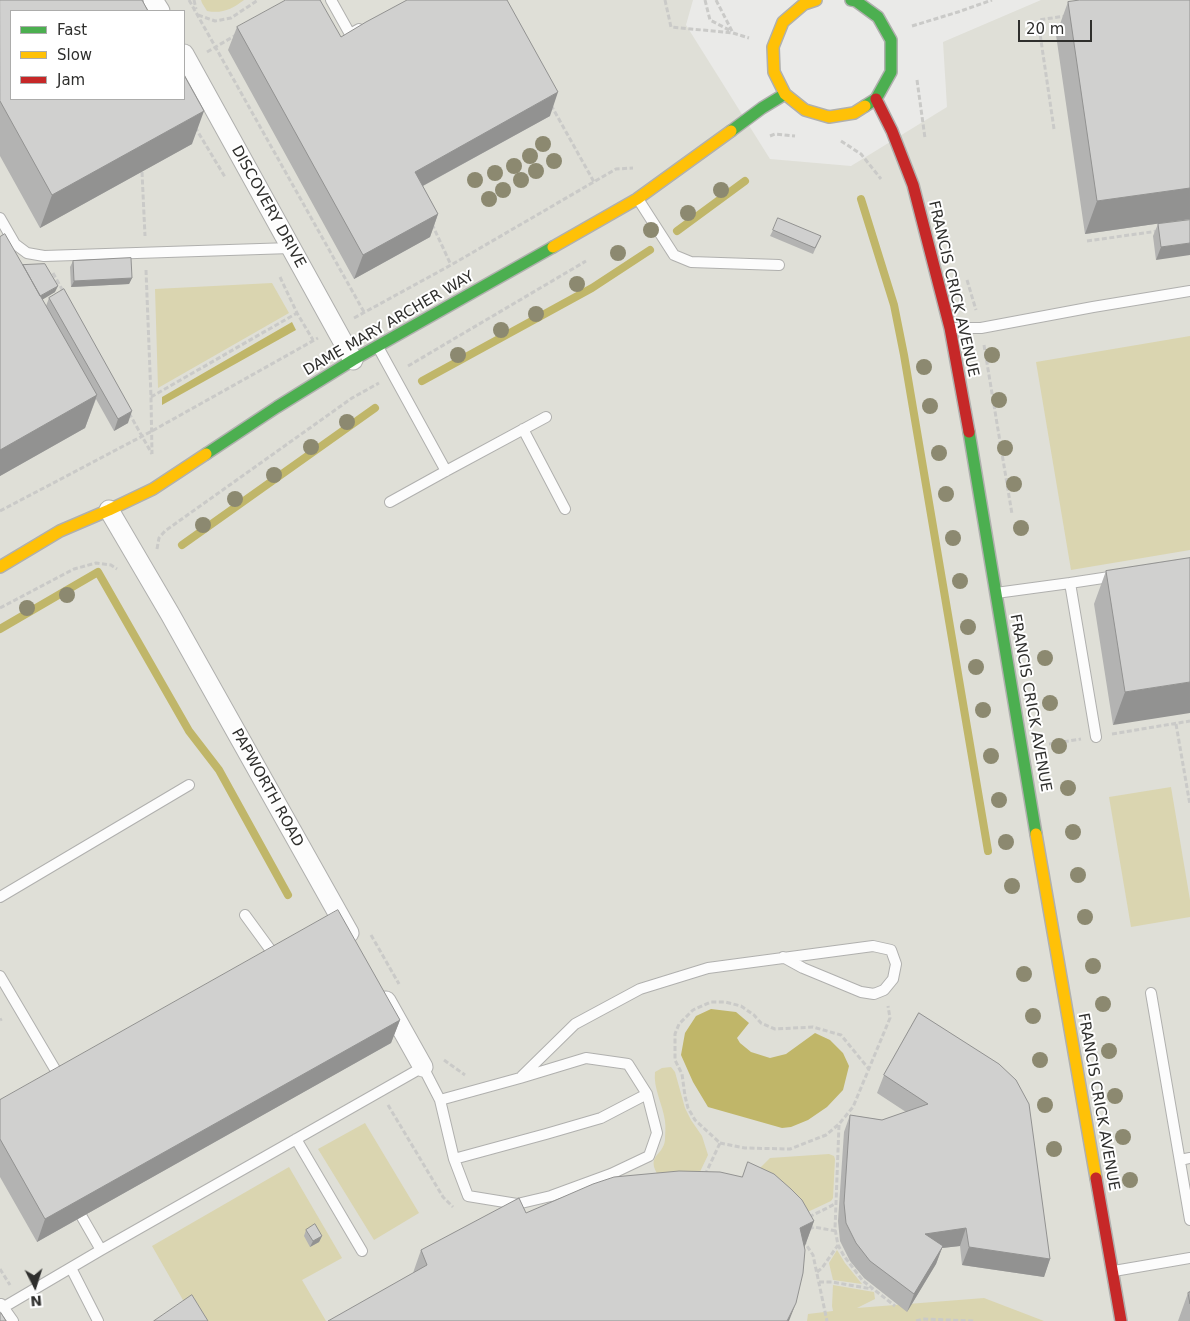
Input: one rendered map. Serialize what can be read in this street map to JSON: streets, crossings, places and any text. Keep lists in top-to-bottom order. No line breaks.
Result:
{"streets":{"street":["DISCOVERY DRIVE","FRANCIS CRICK AVENUE","DAME MARY ARCHER WAY","PAPWORTH ROAD"]},"crossings":[["DISCOVERY DRIVE","DAME MARY ARCHER WAY"],["DAME MARY ARCHER WAY","PAPWORTH ROAD"]],"legend":["Fast","Slow","Jam"],"scale_bar":"20 m","north":"bottom"}
